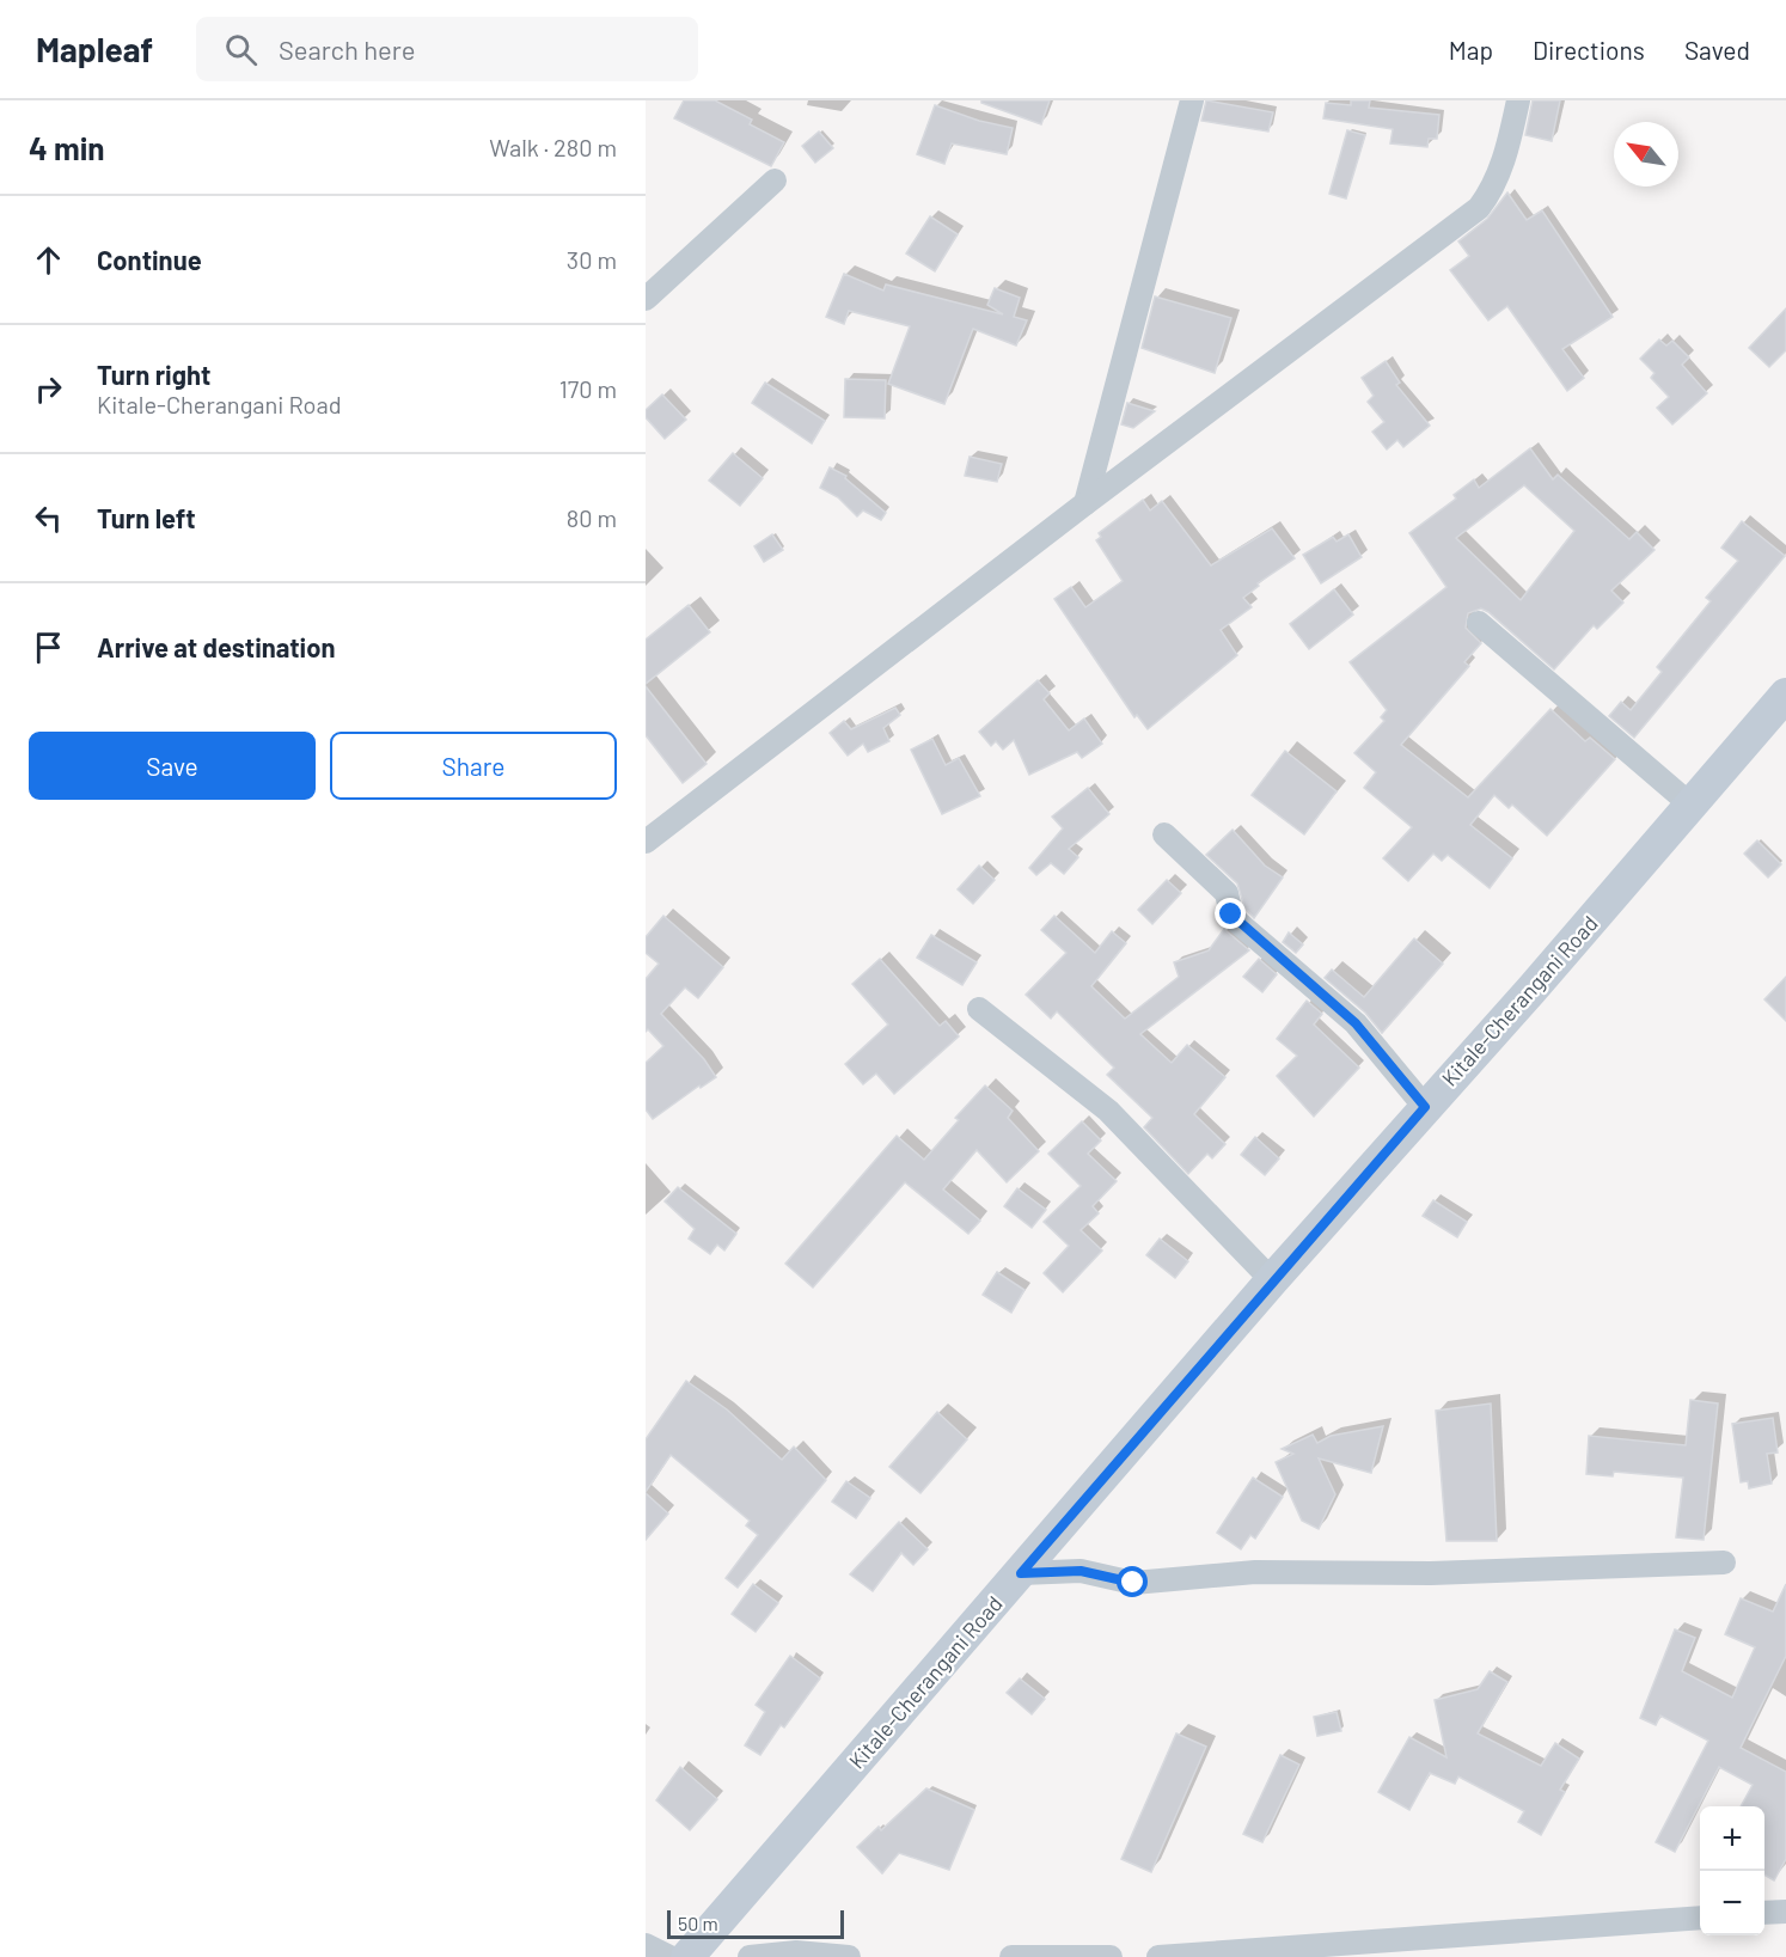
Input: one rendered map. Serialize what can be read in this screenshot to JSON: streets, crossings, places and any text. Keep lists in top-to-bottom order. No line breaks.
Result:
{"streets":{"main road":["Kitale-Cherangani Road"]},"scale_bar":"50 m","north":"top left","page":{"header":"Mapleaf","search":"Search here","nav":["Map","Directions","Saved"],"heading":["4 min","Walk · 280 m"],"list":[["Continue","30 m"],["Turn right","Kitale-Cherangani Road","170 m"],["Turn left","80 m"],"Arrive at destination"],"buttons":["Save","Share"],"map_buttons":["+","−"],"scale":"50 m"}}
